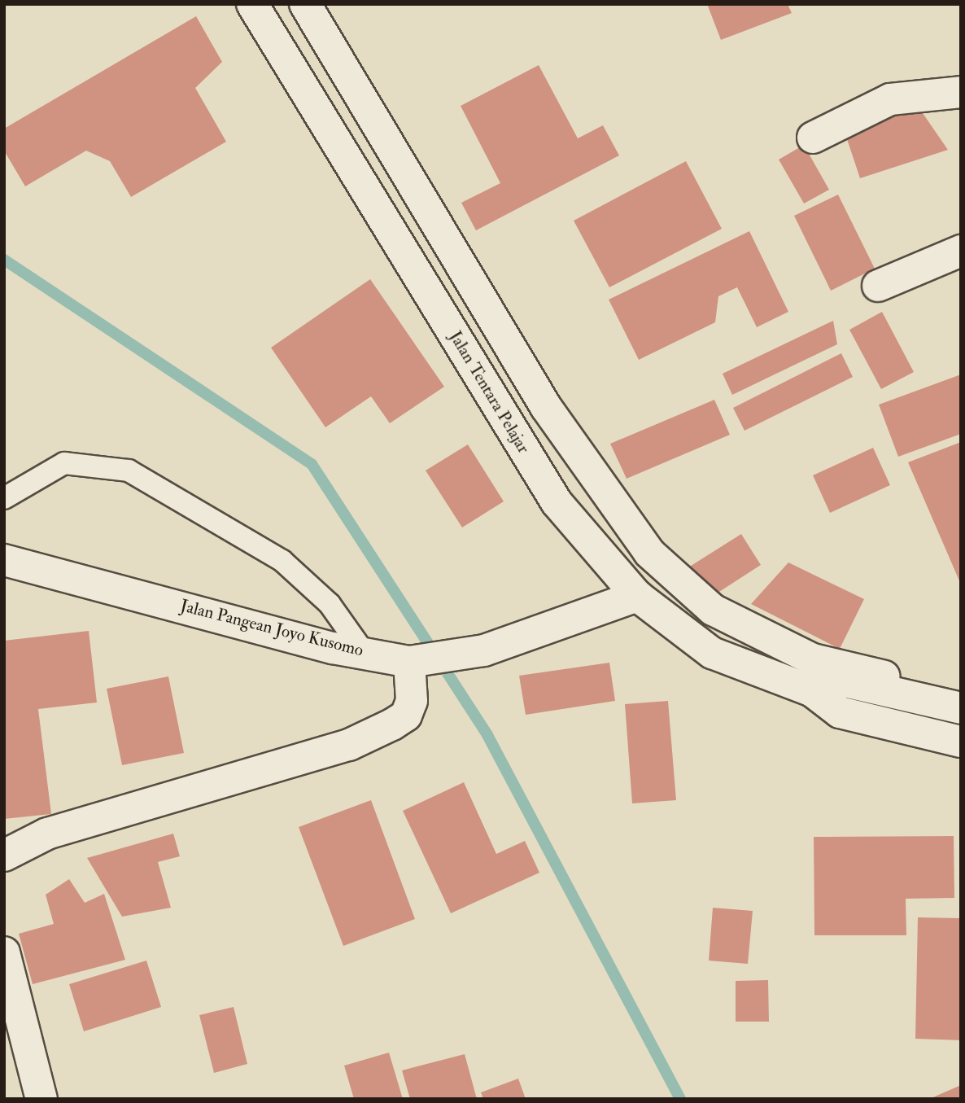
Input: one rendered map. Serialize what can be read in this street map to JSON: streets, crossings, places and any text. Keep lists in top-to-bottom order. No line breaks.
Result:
{"streets":{"main road":["Jalan Tentara Pelajar","Jalan Pangean Joyo Kusomo"]},"crossings":[["Jalan Tentara Pelajar","Jalan Pangean Joyo Kusomo"]]}
